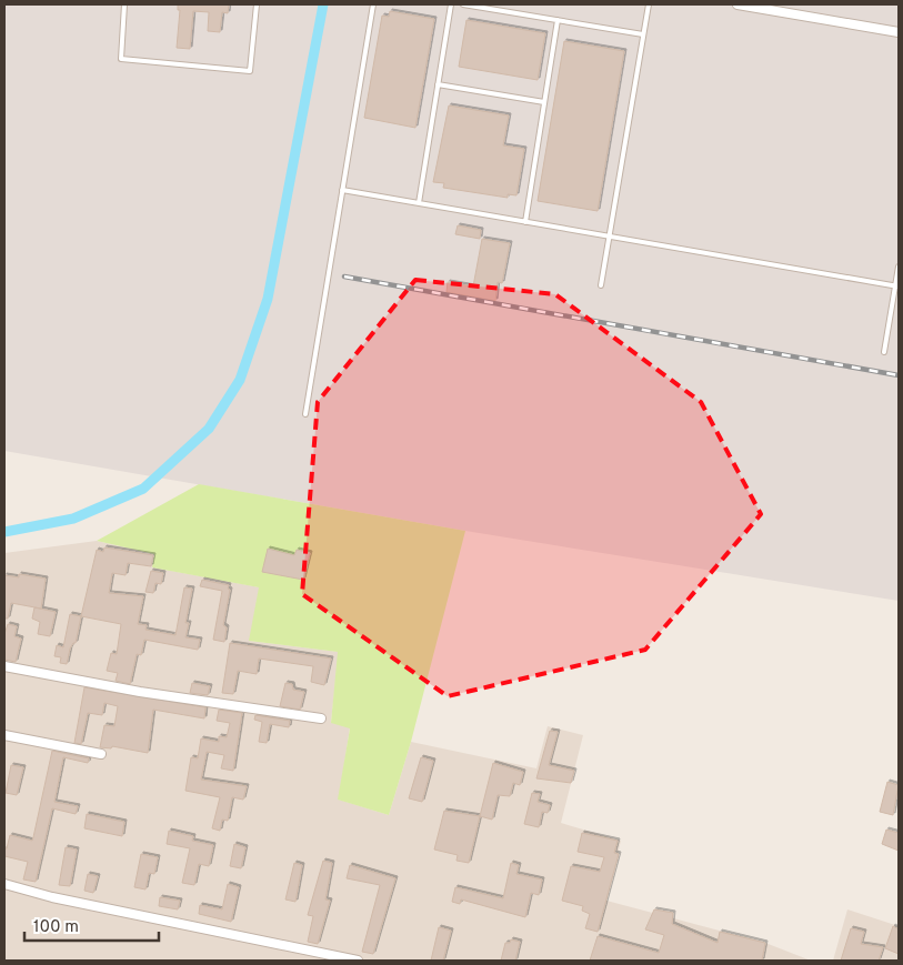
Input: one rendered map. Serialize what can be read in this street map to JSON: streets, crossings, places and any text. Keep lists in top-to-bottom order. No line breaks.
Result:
{"scale_bar":"100 m"}
